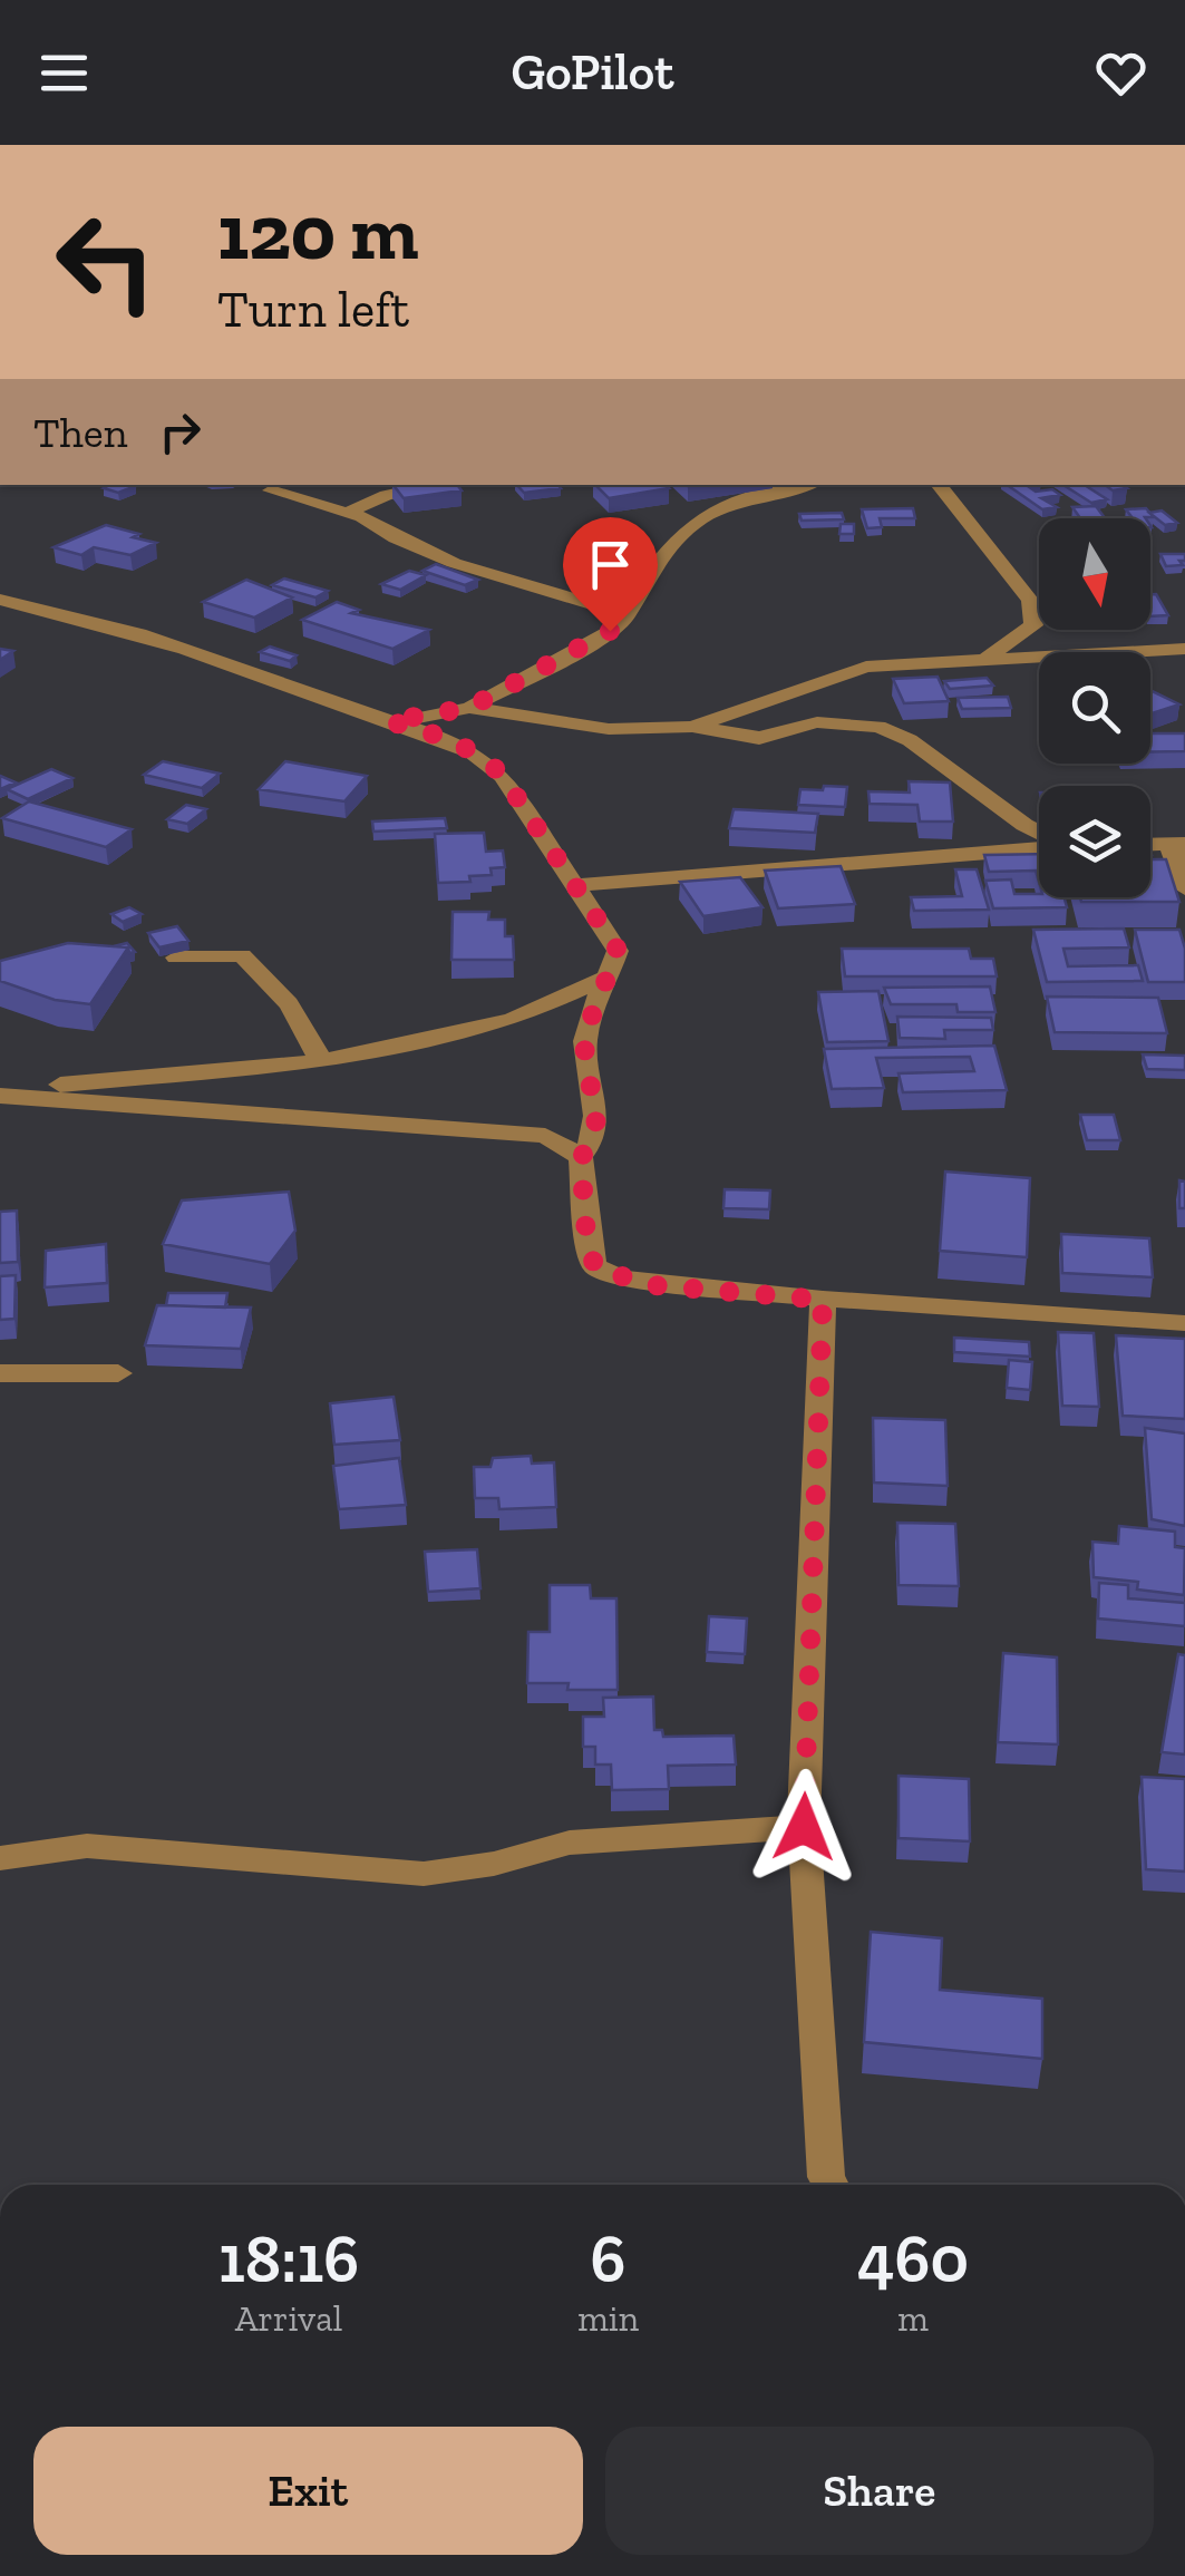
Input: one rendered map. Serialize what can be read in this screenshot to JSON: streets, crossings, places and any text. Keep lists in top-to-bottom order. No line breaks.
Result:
{"north":"bottom","page":{"header":"GoPilot","turn":["120 m","Turn left"],"then":"Then","eta":["18:16","Arrival","6","min","460","m"],"buttons":["Exit","Share"]}}
